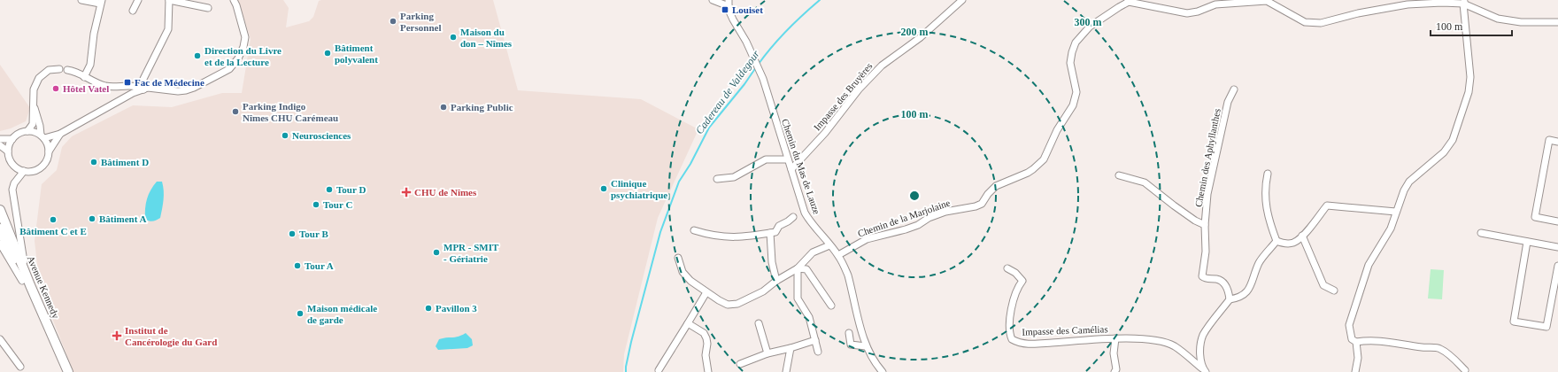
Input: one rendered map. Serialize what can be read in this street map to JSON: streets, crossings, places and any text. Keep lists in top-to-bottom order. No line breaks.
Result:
{"streets":{"main road":["Avenue Kennedy"],"street":["Impasse des Bruyères","Chemin des Aphyllanthes","Chemin du Mas de Lauze","Chemin de la Marjolaine","Impasse des Camélias"]},"crossings":[["Impasse des Bruyères","Chemin du Mas de Lauze"],["Chemin du Mas de Lauze","Chemin de la Marjolaine"]],"water":["Cadereau de Valdegour"],"places":{"transit":["Louiset","Fac de Médecine"],"other":["Parking Personnel","Maison du don – Nîmes","Bâtiment polyvalent","Direction du Livre et de la Lecture","Hôtel Vatel","Parking Public","Parking Indigo Nîmes CHU Carémeau","Neurosciences","Bâtiment D","Clinique psychiatrique","Tour D","Tour C","Bâtiment A","Bâtiment C et E","Tour B","MPR - SMIT - Gériatrie","Tour A","Pavillon 3","Maison médicale de garde"],"health":["CHU de Nîmes","Institut de Cancérologie du Gard"]},"scale_bar":"100 m","rings":["300 m","200 m","100 m"]}
